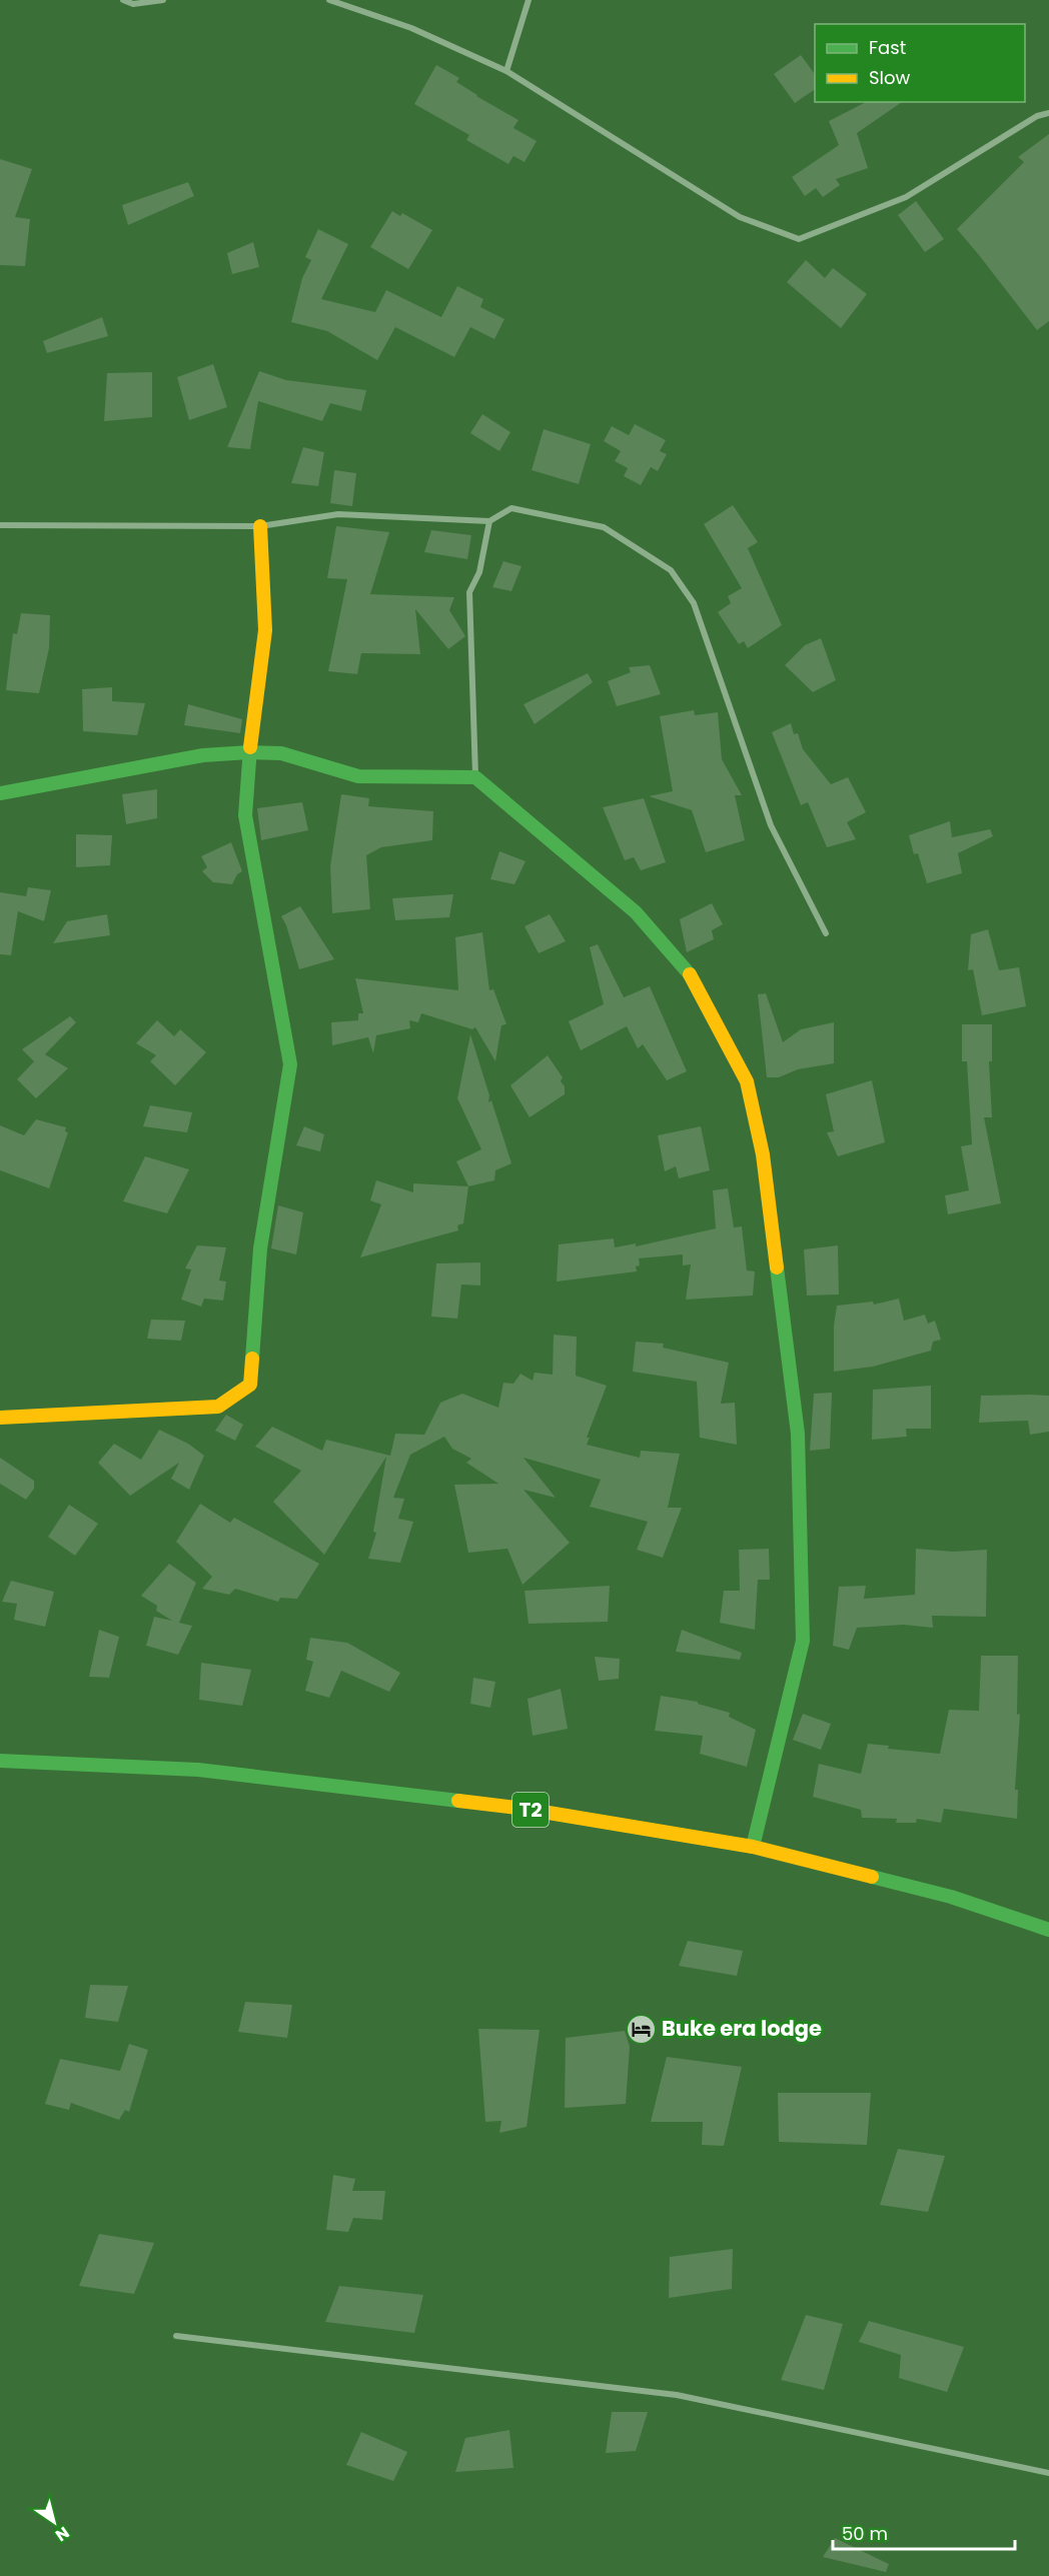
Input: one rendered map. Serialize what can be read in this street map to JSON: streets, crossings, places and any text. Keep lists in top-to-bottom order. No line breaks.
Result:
{"streets":{"main road":["T2"]},"places":{"hotel":["Buke era lodge"]},"legend":["Fast","Slow"],"scale_bar":"50 m","north":"bottom right"}
